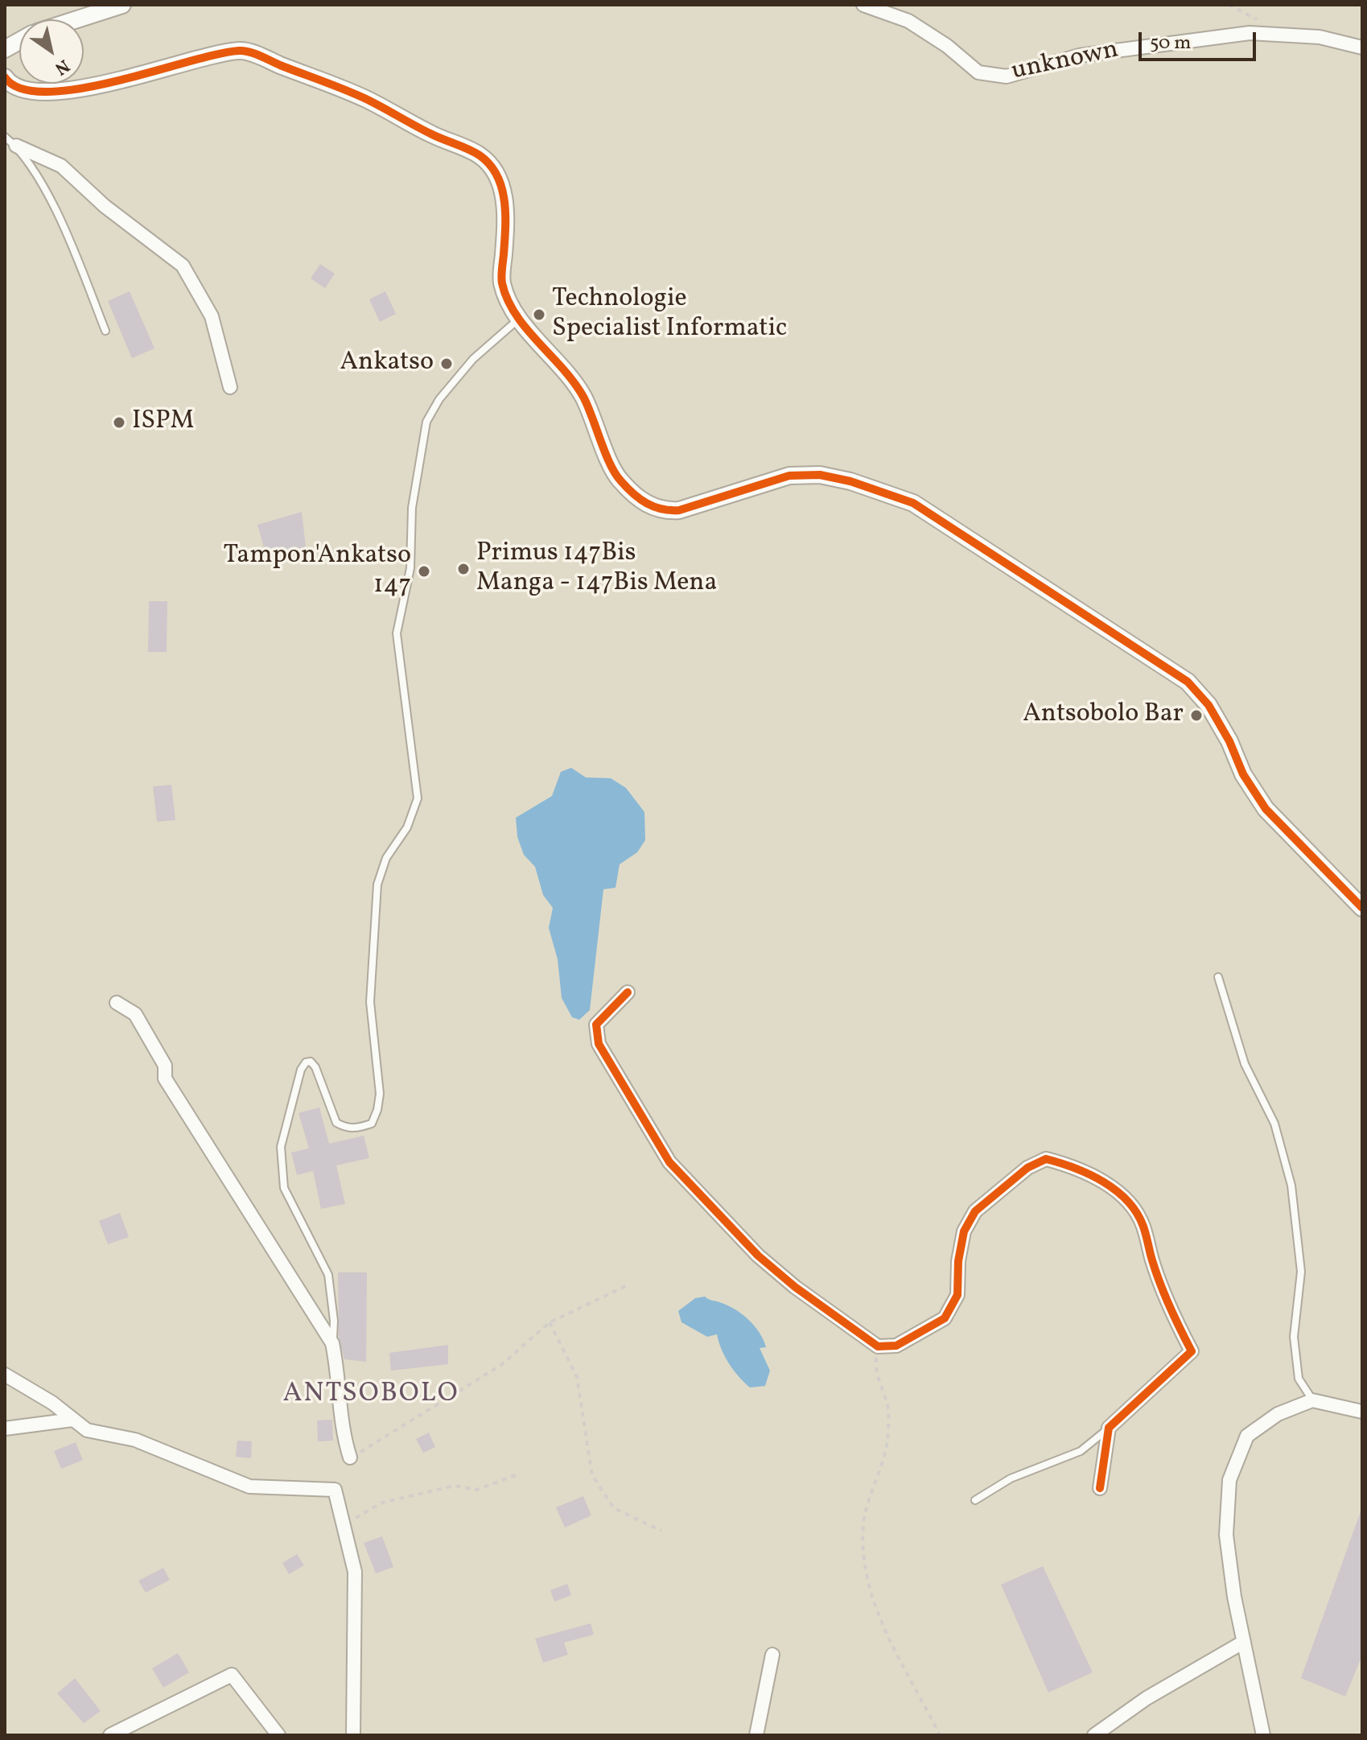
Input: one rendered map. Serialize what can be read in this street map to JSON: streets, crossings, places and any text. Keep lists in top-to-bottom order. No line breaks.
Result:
{"streets":{"street":["unknown"]},"districts":["ANTSOBOLO"],"places":["Technologie Specialist Informatic","Ankatso","ISPM","Primus 147Bis Manga - 147Bis Mena","Tampon'Ankatso 147","Antsobolo Bar"],"scale_bar":"50 m","north":"bottom right"}
